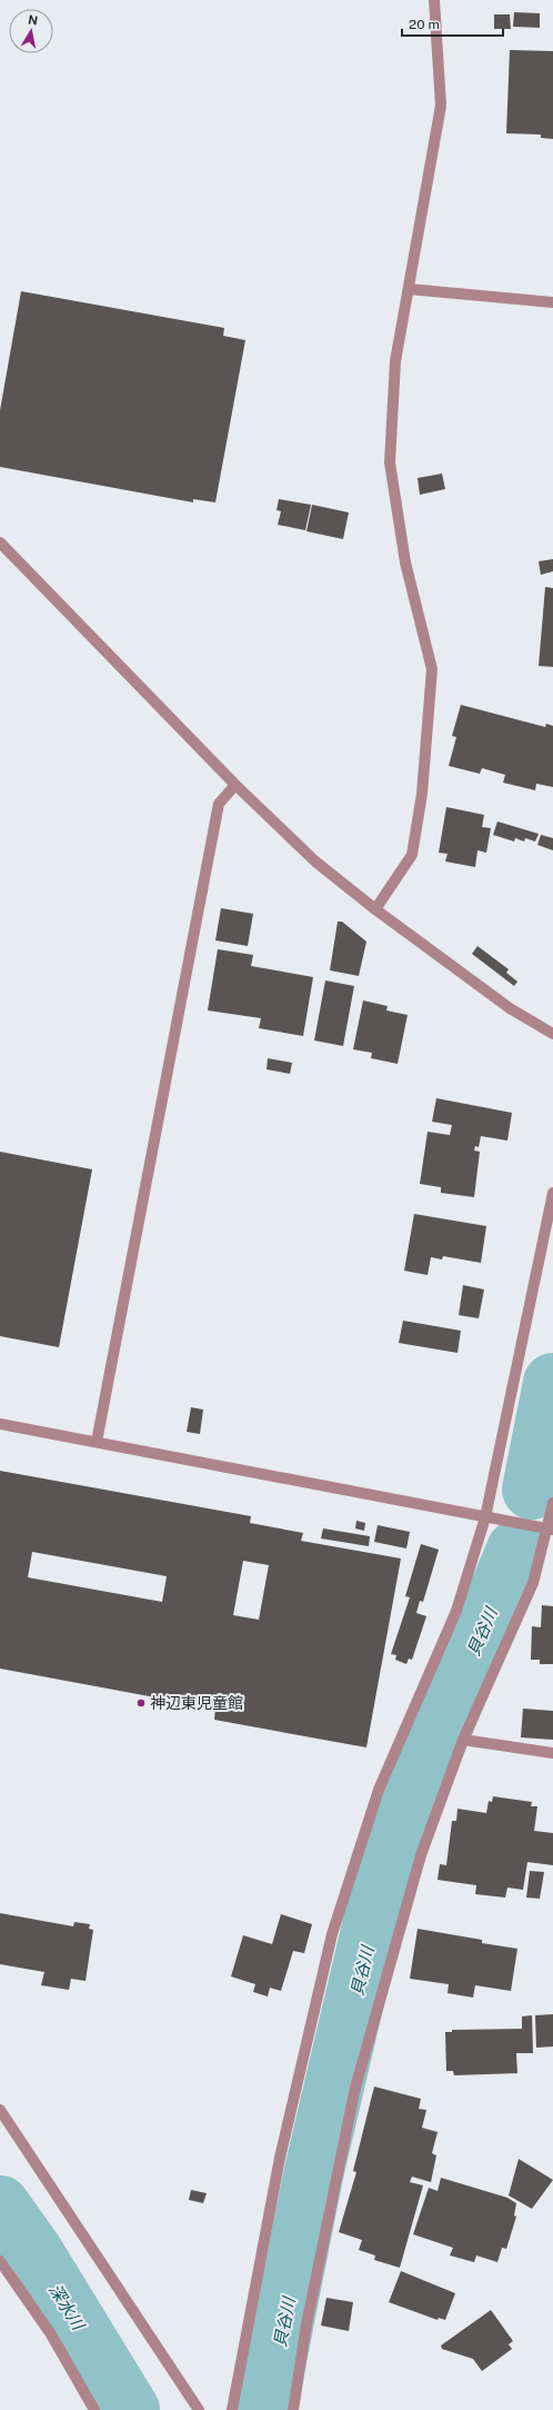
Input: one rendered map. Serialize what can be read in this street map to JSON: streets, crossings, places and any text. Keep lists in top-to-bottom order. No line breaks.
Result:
{"water":["貝谷川","深水川"],"places":["神辺東児童館"],"scale_bar":"20 m","north":"top"}
